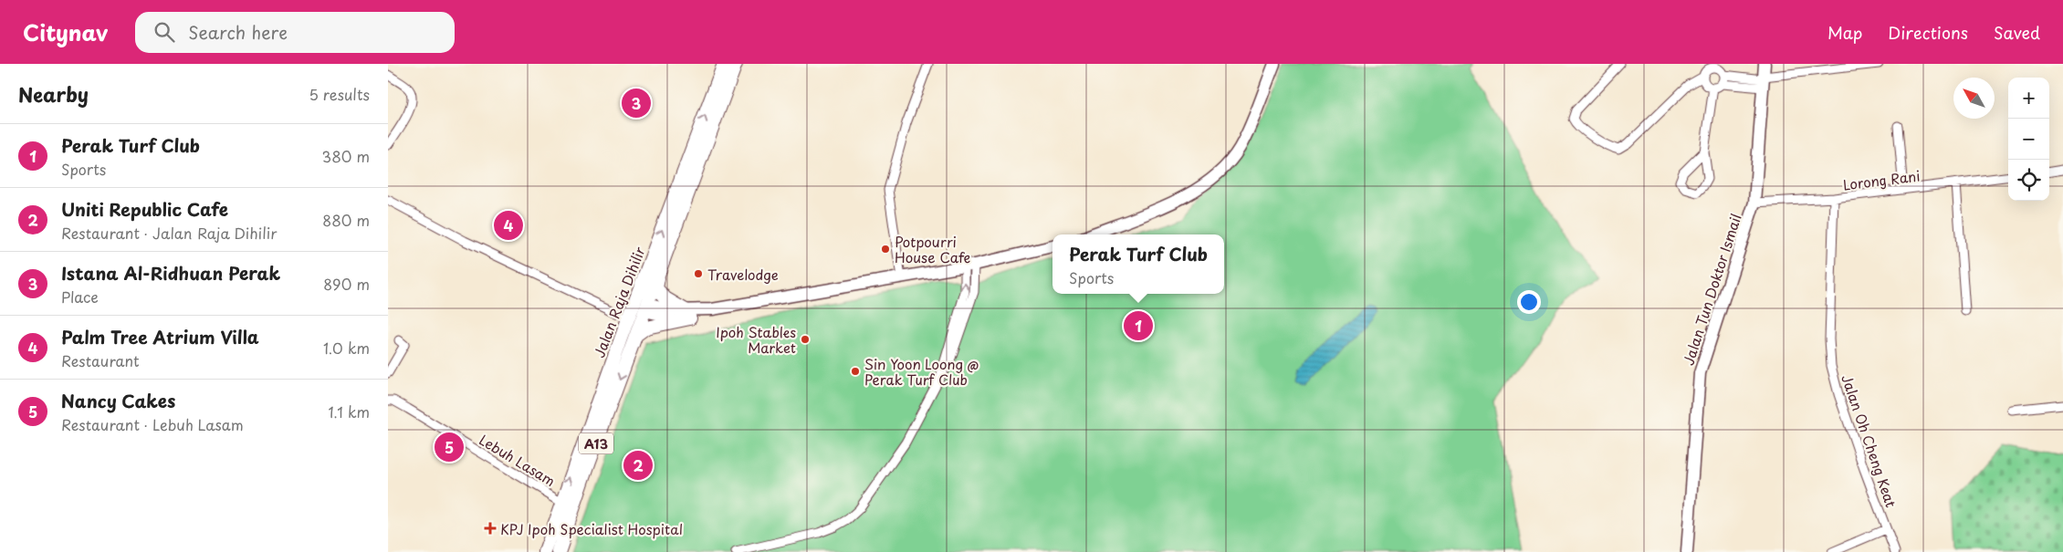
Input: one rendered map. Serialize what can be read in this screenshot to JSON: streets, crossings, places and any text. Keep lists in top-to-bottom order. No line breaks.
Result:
{"streets":{"main road":["Jalan Raja Dihilir","A13"],"street":["Lorong Rani","Jalan Tun Doktor Ismail","Jalan Oh Cheng Keat","Lebuh Lasam"]},"crossings":[["Lorong Rani","Jalan Tun Doktor Ismail"],["Lorong Rani","Jalan Oh Cheng Keat"],["Jalan Raja Dihilir","Lebuh Lasam"]],"places":{"other":["Potpourri House Cafe","Travelodge","Ipoh Stables Market","Sin Yoon Loong @ Perak Turf Club"],"health":["KPJ Ipoh Specialist Hospital"]},"north":"top left","page":{"header":"Citynav","search":"Search here","nav":["Map","Directions","Saved"],"heading":["Nearby","5 results"],"map_buttons":["+","−"],"pins":["3","4","1","5","2"],"list":[{"mark":"1","name":"Perak Turf Club","note":"Sports","value":"380 m"},{"mark":"2","name":"Uniti Republic Cafe","note":"Restaurant · Jalan Raja Dihilir","value":"880 m"},{"mark":"3","name":"Istana Al-Ridhuan Perak","note":"Place","value":"890 m"},{"mark":"4","name":"Palm Tree Atrium Villa","note":"Restaurant","value":"1.0 km"},{"mark":"5","name":"Nancy Cakes","note":"Restaurant · Lebuh Lasam","value":"1.1 km"}],"popup":["Perak Turf Club","Sports"]}}
